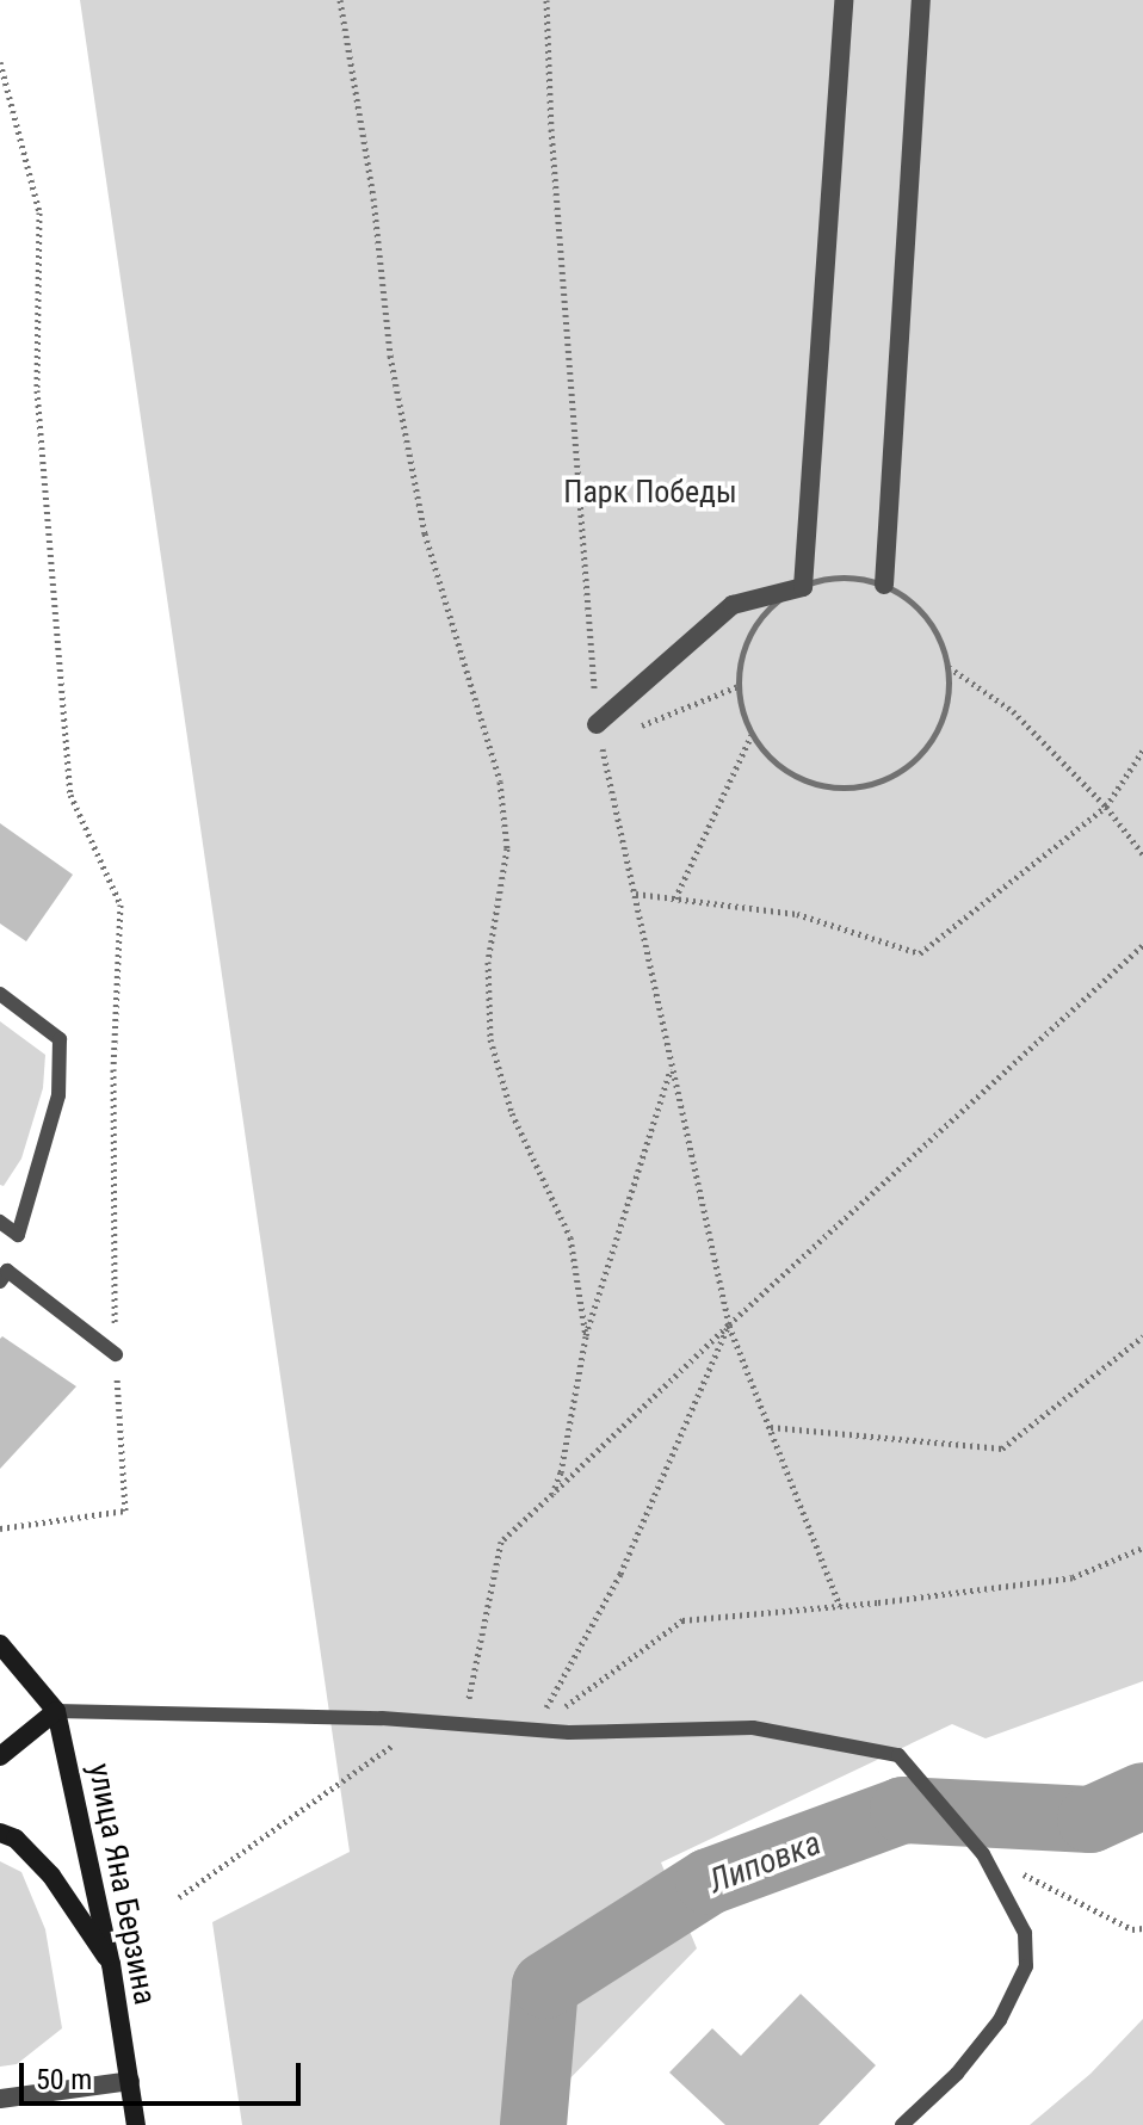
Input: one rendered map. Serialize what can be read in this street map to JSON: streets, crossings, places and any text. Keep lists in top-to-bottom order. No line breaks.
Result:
{"streets":{"main road":["улица Яна Берзина"]},"water":["Липовка"],"parks":["Парк Победы"],"scale_bar":"50 m"}
